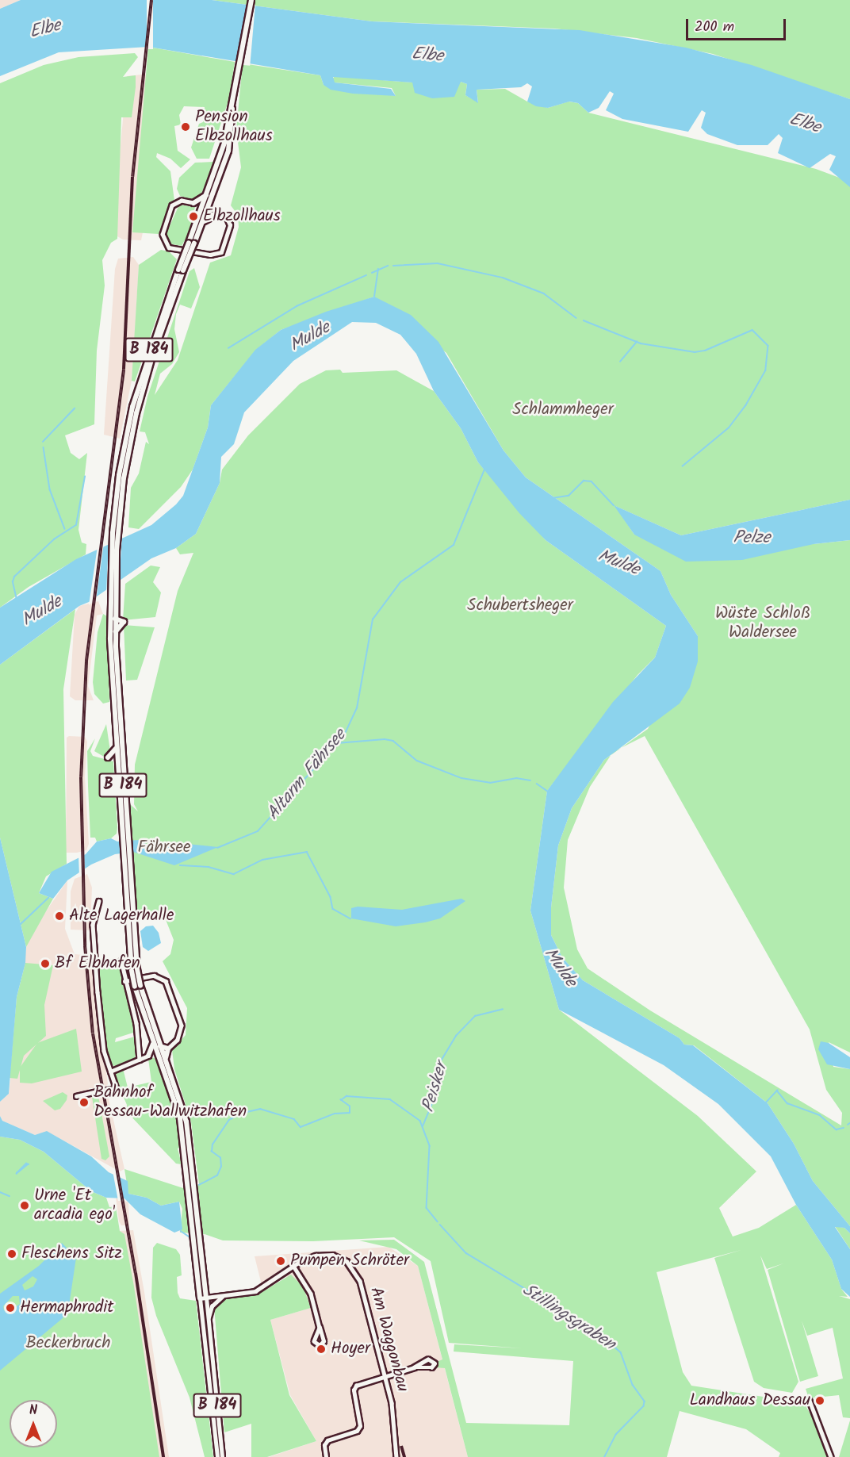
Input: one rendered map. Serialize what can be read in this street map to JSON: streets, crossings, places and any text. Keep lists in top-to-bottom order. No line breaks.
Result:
{"streets":{"highway":["B 184"],"street":["Am Waggonbau"]},"crossings":[["B 184","Am Waggonbau"]],"water":["Elbe","Mulde","Pelze","Altarm Fährsee","Peisker","Stillingsgraben"],"parks":["Schlammheger","Schubertsheger","Wüste Schloß Waldersee","Fährsee","Beckerbruch"],"places":["Pension Elbzollhaus","Elbzollhaus","Alte Lagerhalle","Bf Elbhafen","Bahnhof Dessau-Wallwitzhafen","Urne 'Et arcadia ego'","Fleschens Sitz","Pumpen Schröter","Hermaphrodit","Hoyer","Landhaus Dessau"],"scale_bar":"200 m","north":"top"}
